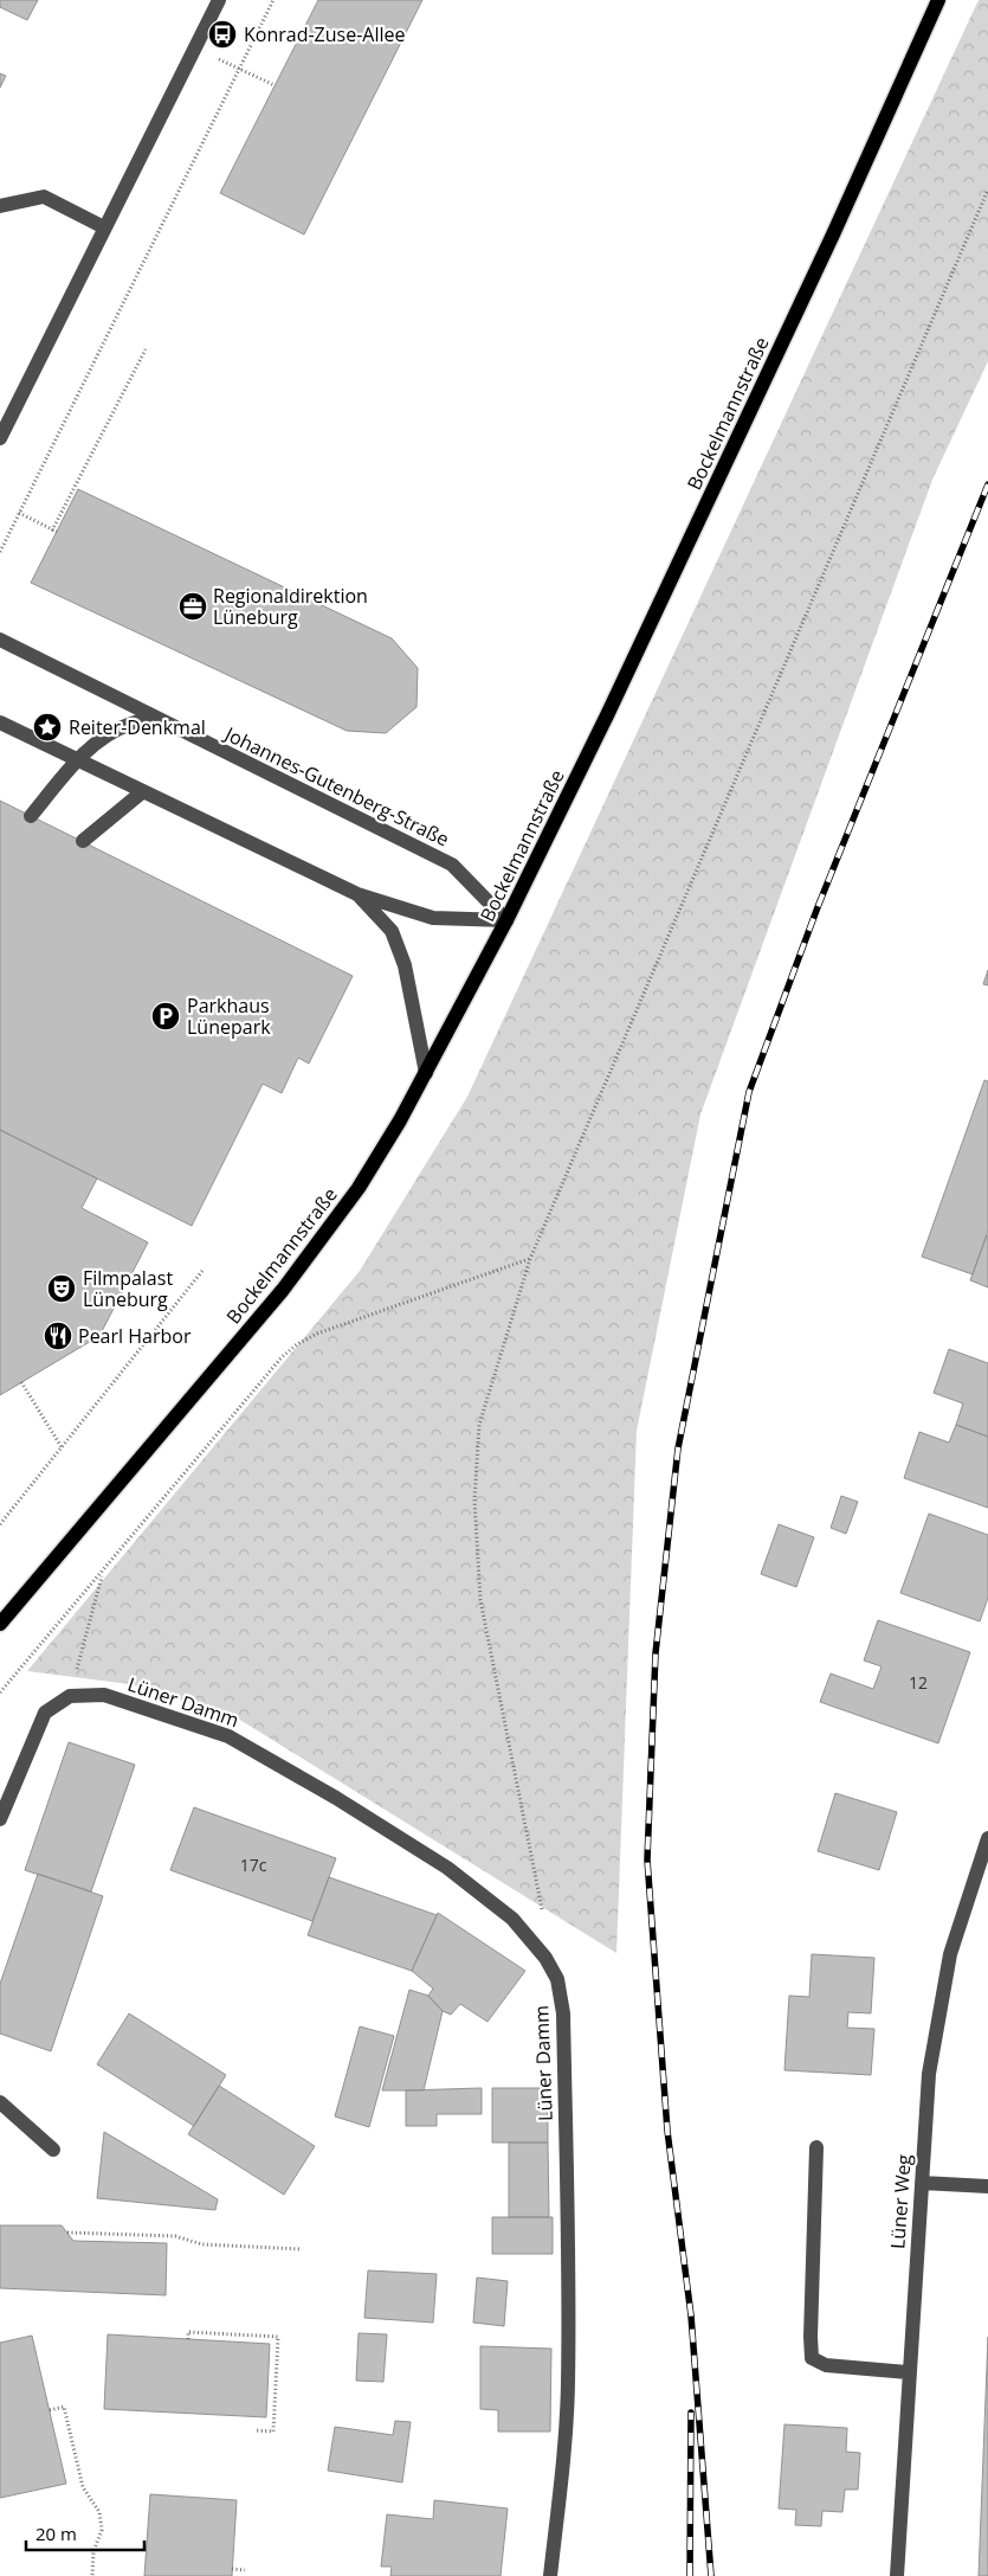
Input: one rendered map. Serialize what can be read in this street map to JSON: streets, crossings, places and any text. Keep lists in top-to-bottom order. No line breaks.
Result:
{"streets":{"main road":["Bockelmannstraße"],"street":["Johannes-Gutenberg-Straße","Lüner Damm","Lüner Weg"]},"crossings":[["Bockelmannstraße","Johannes-Gutenberg-Straße"]],"places":{"bus stop":["Konrad-Zuse-Allee"],"office":["Regionaldirektion Lüneburg"],"place":["Reiter-Denkmal"],"parking":["Parkhaus Lünepark"],"theatre":["Filmpalast Lüneburg"],"restaurant":["Pearl Harbor"]},"house_numbers":["12","17c"],"scale_bar":"20 m"}
